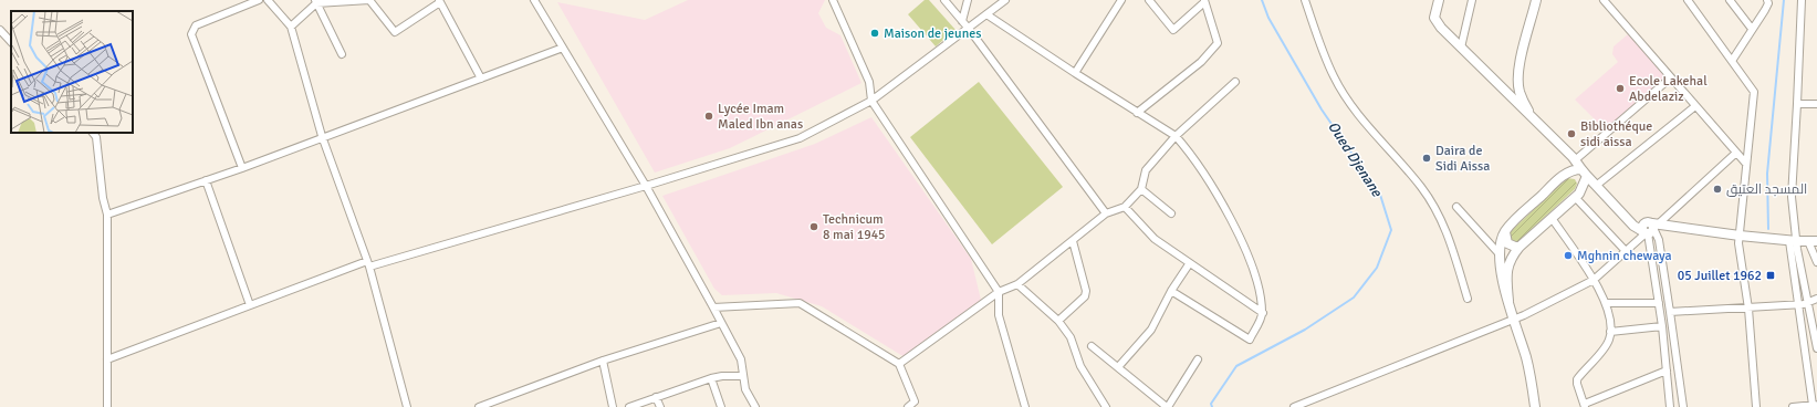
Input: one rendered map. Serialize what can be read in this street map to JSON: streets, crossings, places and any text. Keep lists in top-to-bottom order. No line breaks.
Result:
{"water":["Oued Djenane"],"places":{"other":["Maison de jeunes","Ecole Lakehal Abdelaziz","Lycée Imam Maled Ibn anas","Bibliothéque sidi aissa","Daira de Sidi Aissa","المسجد العتيق","Technicum 8 mai 1945","Mghnin chewaya"],"transit":["05 Juillet 1962"]}}
